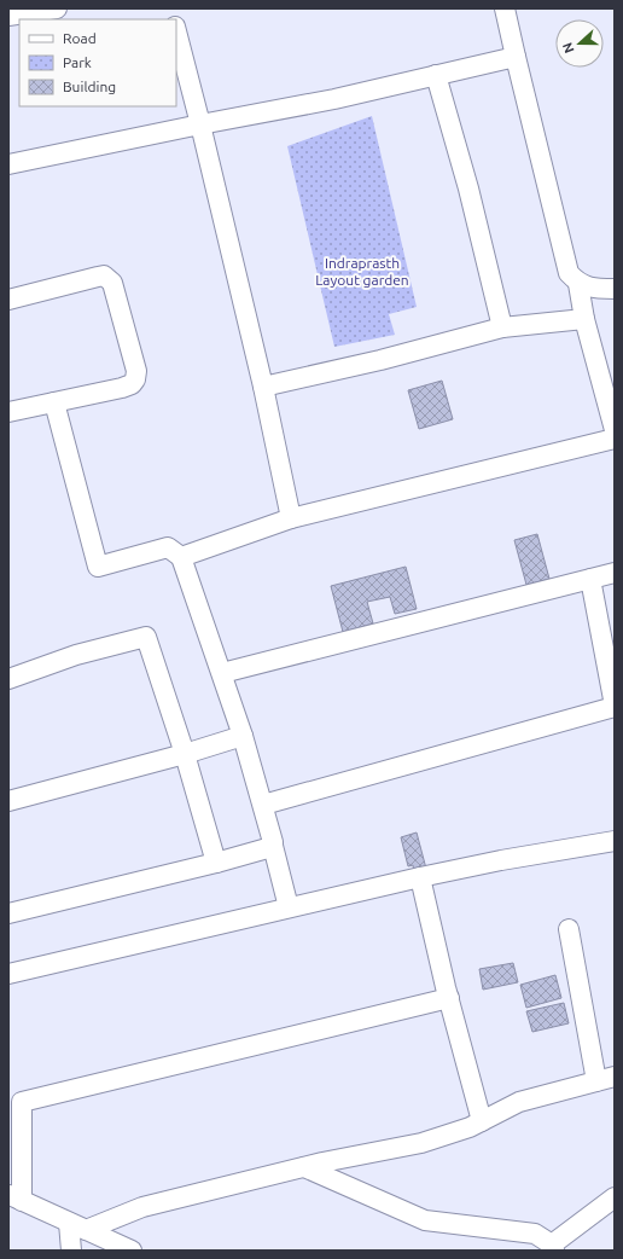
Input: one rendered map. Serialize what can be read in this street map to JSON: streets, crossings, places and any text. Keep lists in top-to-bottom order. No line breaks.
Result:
{"parks":["Indraprasth Layout garden"],"legend":["Road","Park","Building"],"north":"left"}
